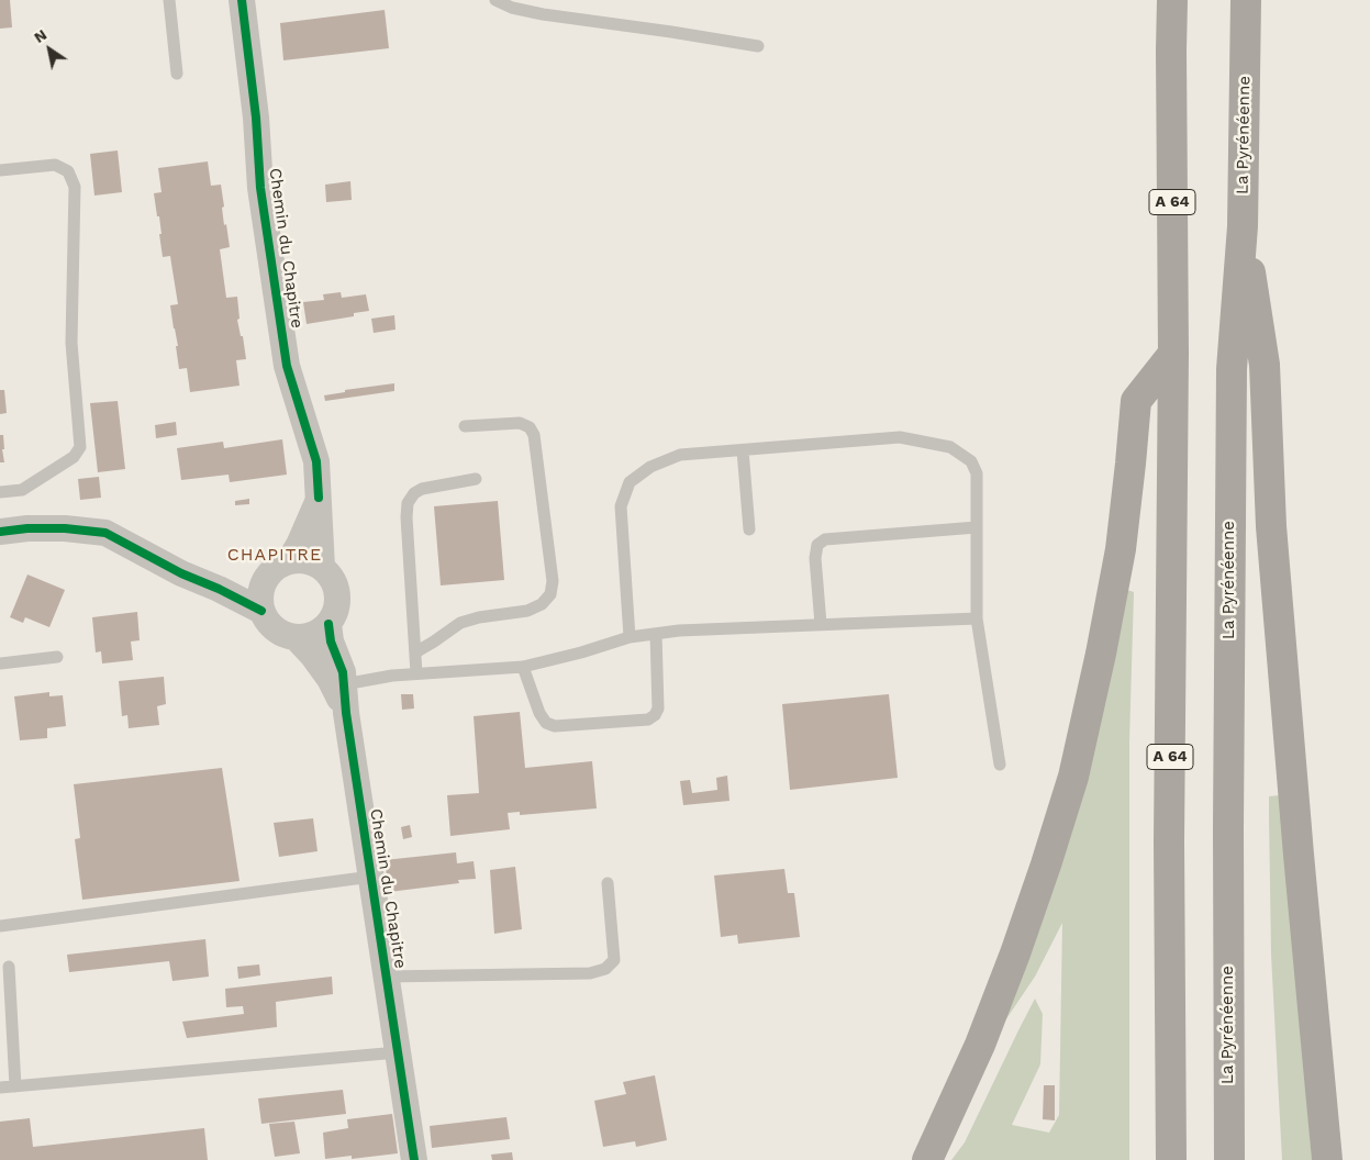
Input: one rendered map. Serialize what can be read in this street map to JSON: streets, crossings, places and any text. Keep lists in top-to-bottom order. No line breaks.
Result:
{"streets":{"highway":["La Pyrénéenne","A 64"],"street":["Chemin du Chapitre"]},"districts":["CHAPITRE"],"north":"top left"}
